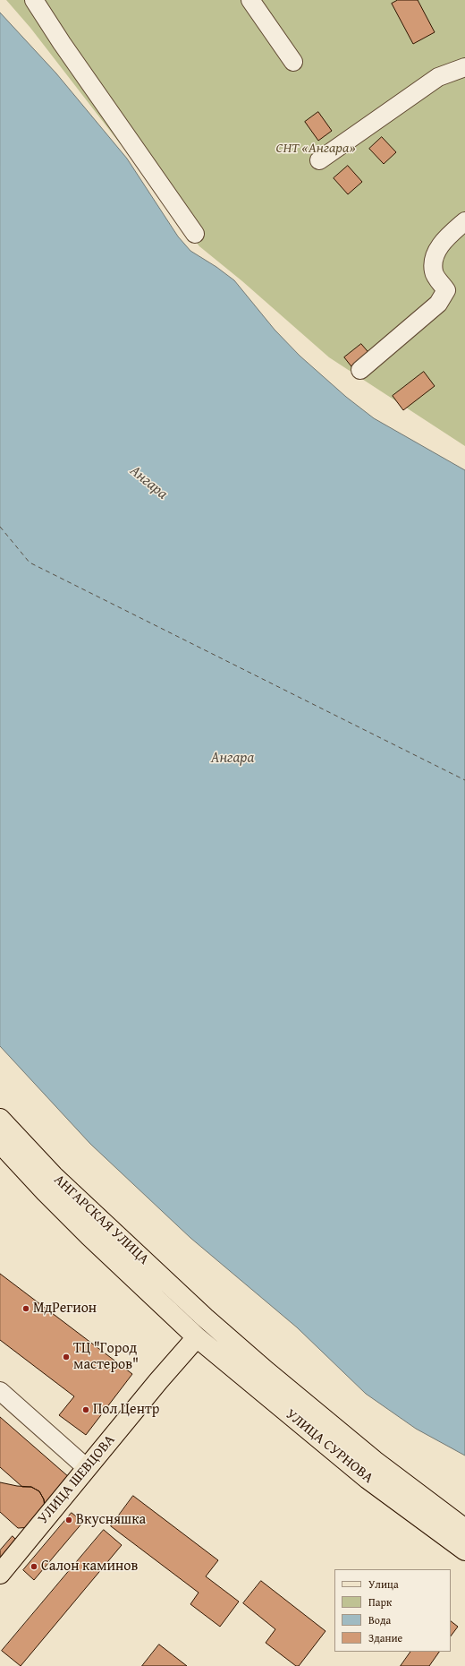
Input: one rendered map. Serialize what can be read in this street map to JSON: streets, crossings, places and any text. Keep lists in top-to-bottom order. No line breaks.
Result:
{"streets":{"main road":["АНГАРСКАЯ УЛИЦА","УЛИЦА СУРНОВА","УЛИЦА ШЕВЦОВА"]},"crossings":[["АНГАРСКАЯ УЛИЦА","УЛИЦА СУРНОВА"],["АНГАРСКАЯ УЛИЦА","УЛИЦА ШЕВЦОВА"],["УЛИЦА СУРНОВА","УЛИЦА ШЕВЦОВА"]],"water":["Ангара"],"parks":["СНТ «Ангара»"],"places":["МдРегион","ТЦ \"Город мастеров\"","Пол Центр","Вкусняшка","Салон каминов"],"legend":["Улица","Парк","Вода","Здание"]}
